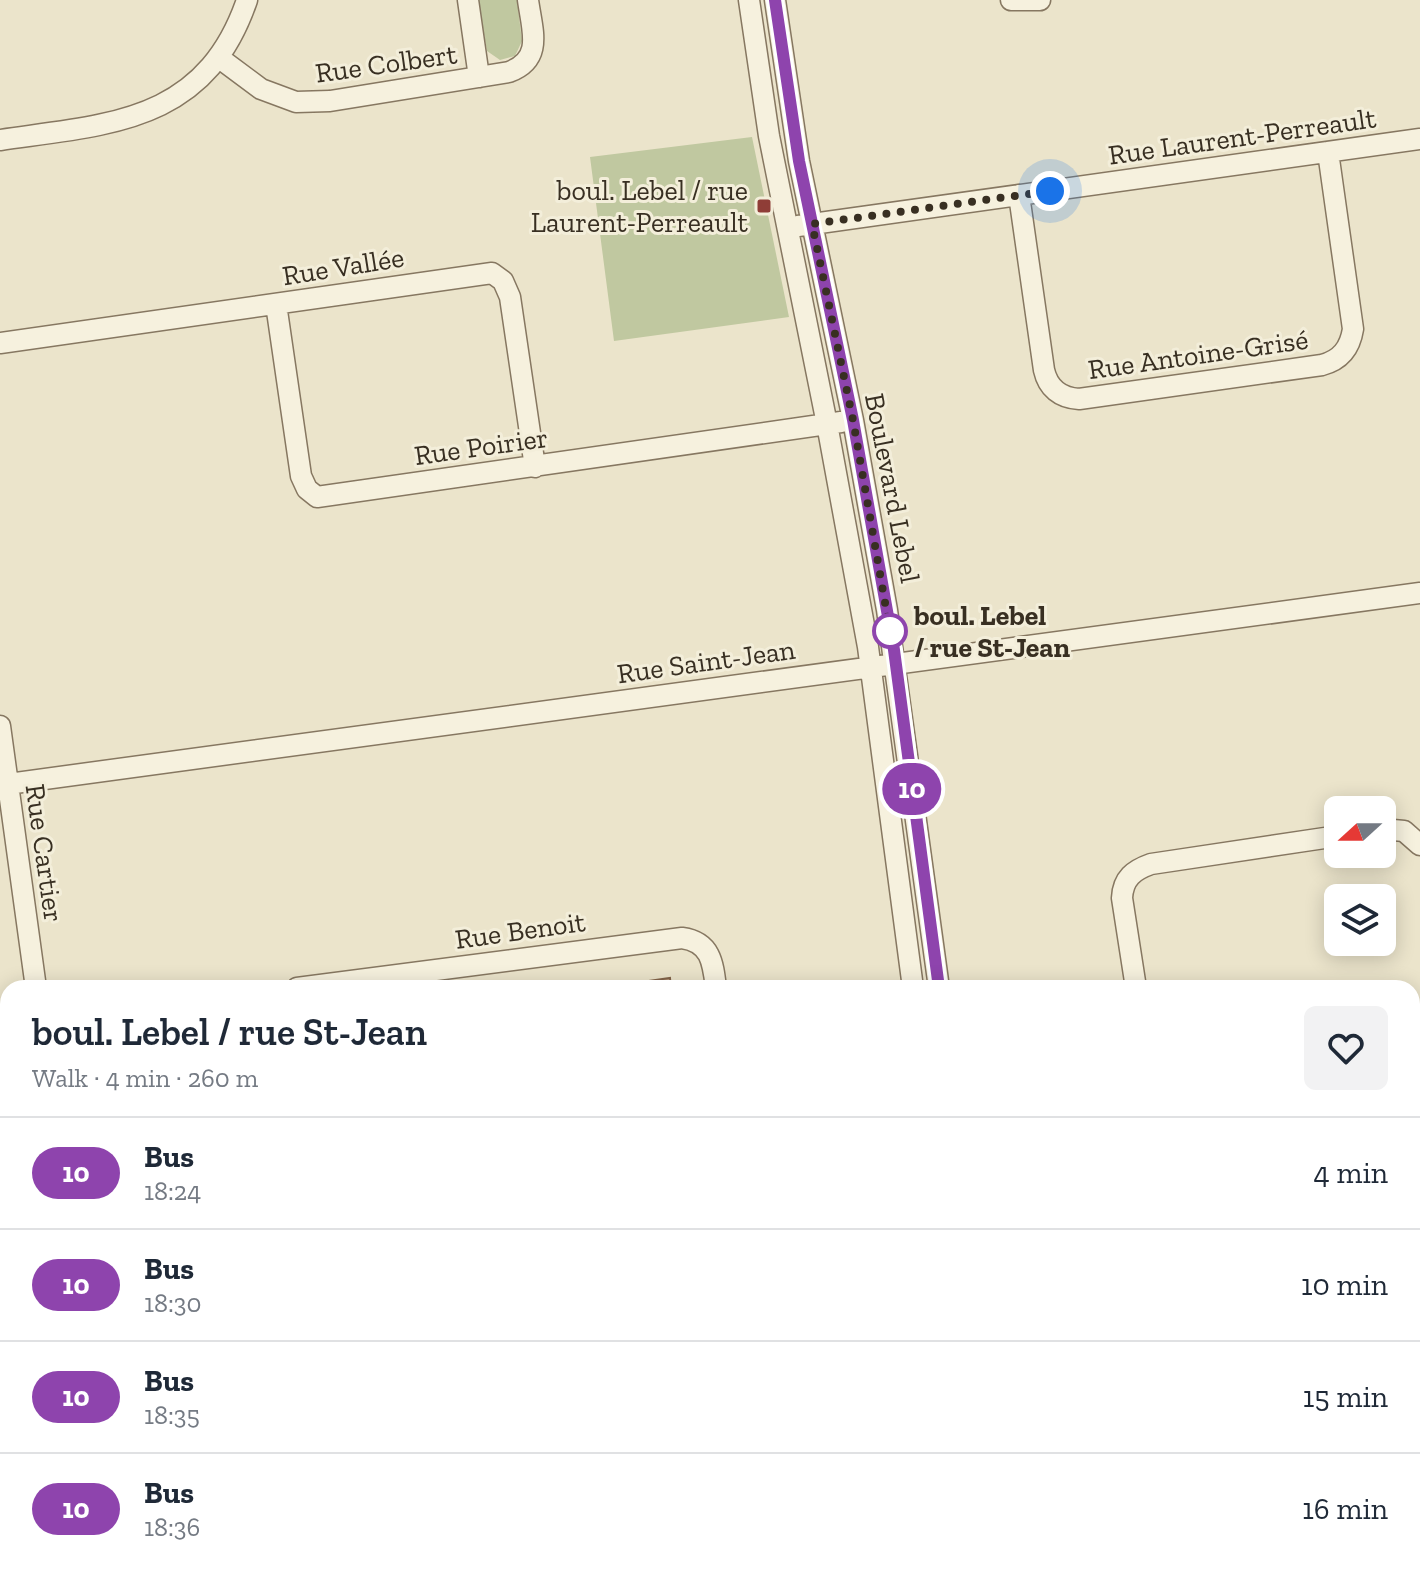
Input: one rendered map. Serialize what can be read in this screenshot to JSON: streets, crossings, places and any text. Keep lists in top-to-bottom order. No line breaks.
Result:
{"streets":{"street":["Rue Colbert","Rue Laurent-Perreault","Rue Vallée","Rue Antoine-Grisé","Rue Poirier","Boulevard Lebel","Rue Saint-Jean","Rue Cartier","Rue Benoit"]},"crossings":[["Rue Laurent-Perreault","Rue Antoine-Grisé"],["Rue Laurent-Perreault","Boulevard Lebel"],["Rue Vallée","Rue Poirier"],["Rue Poirier","Boulevard Lebel"],["Boulevard Lebel","Rue Saint-Jean"],["Rue Saint-Jean","Rue Cartier"]],"places":{"transit":["boul. Lebel / rue Laurent-Perreault"],"other":["boul. Lebel / rue St-Jean"]},"lines":["bus line 10"],"north":"left","page":{"on_map":"10","heading":["boul. Lebel / rue St-Jean","Walk · 4 min · 260 m"],"list":[{"mark":"10","name":"Bus","note":"18:24","value":"4 min"},{"mark":"10","name":"Bus","note":"18:30","value":"10 min"},{"mark":"10","name":"Bus","note":"18:35","value":"15 min"},{"mark":"10","name":"Bus","note":"18:36","value":"16 min"}]}}
